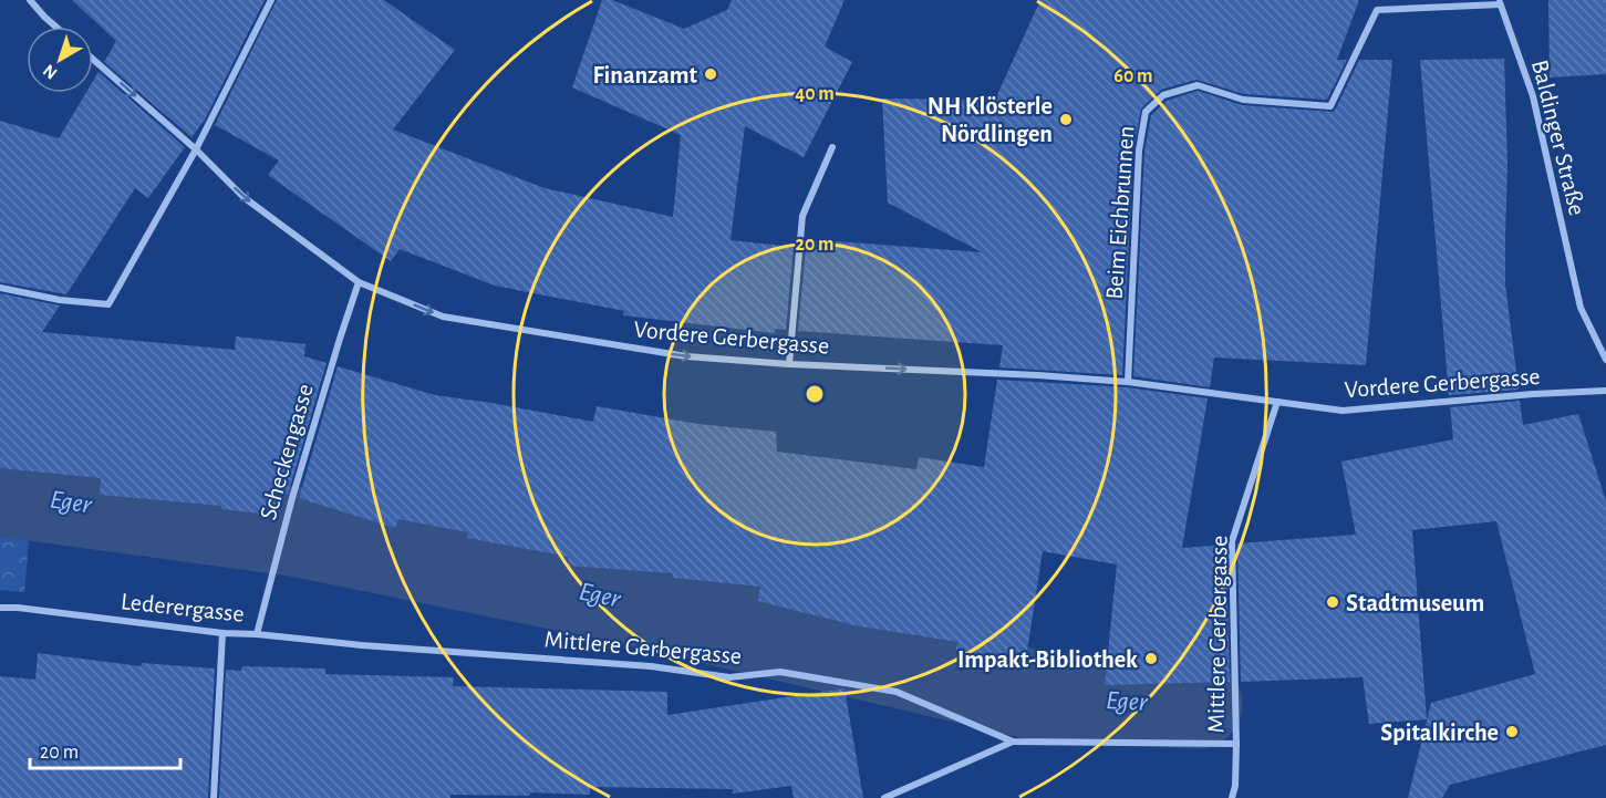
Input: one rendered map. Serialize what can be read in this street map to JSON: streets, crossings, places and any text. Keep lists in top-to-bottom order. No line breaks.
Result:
{"streets":{"street":["Baldinger Straße","Beim Eichbrunnen","Vordere Gerbergasse","Scheckengasse","Lederergasse","Mittlere Gerbergasse"]},"crossings":[["Baldinger Straße","Beim Eichbrunnen"],["Beim Eichbrunnen","Vordere Gerbergasse"],["Vordere Gerbergasse","Scheckengasse"],["Vordere Gerbergasse","Mittlere Gerbergasse"],["Scheckengasse","Lederergasse"],["Lederergasse","Mittlere Gerbergasse"]],"one_way":["Vordere Gerbergasse"],"water":["Eger"],"places":["Finanzamt","NH Klösterle Nördlingen","Stadtmuseum","Impakt-Bibliothek","Spitalkirche"],"scale_bar":"20 m","north":"bottom left","rings":["60 m","40 m","20 m"]}
